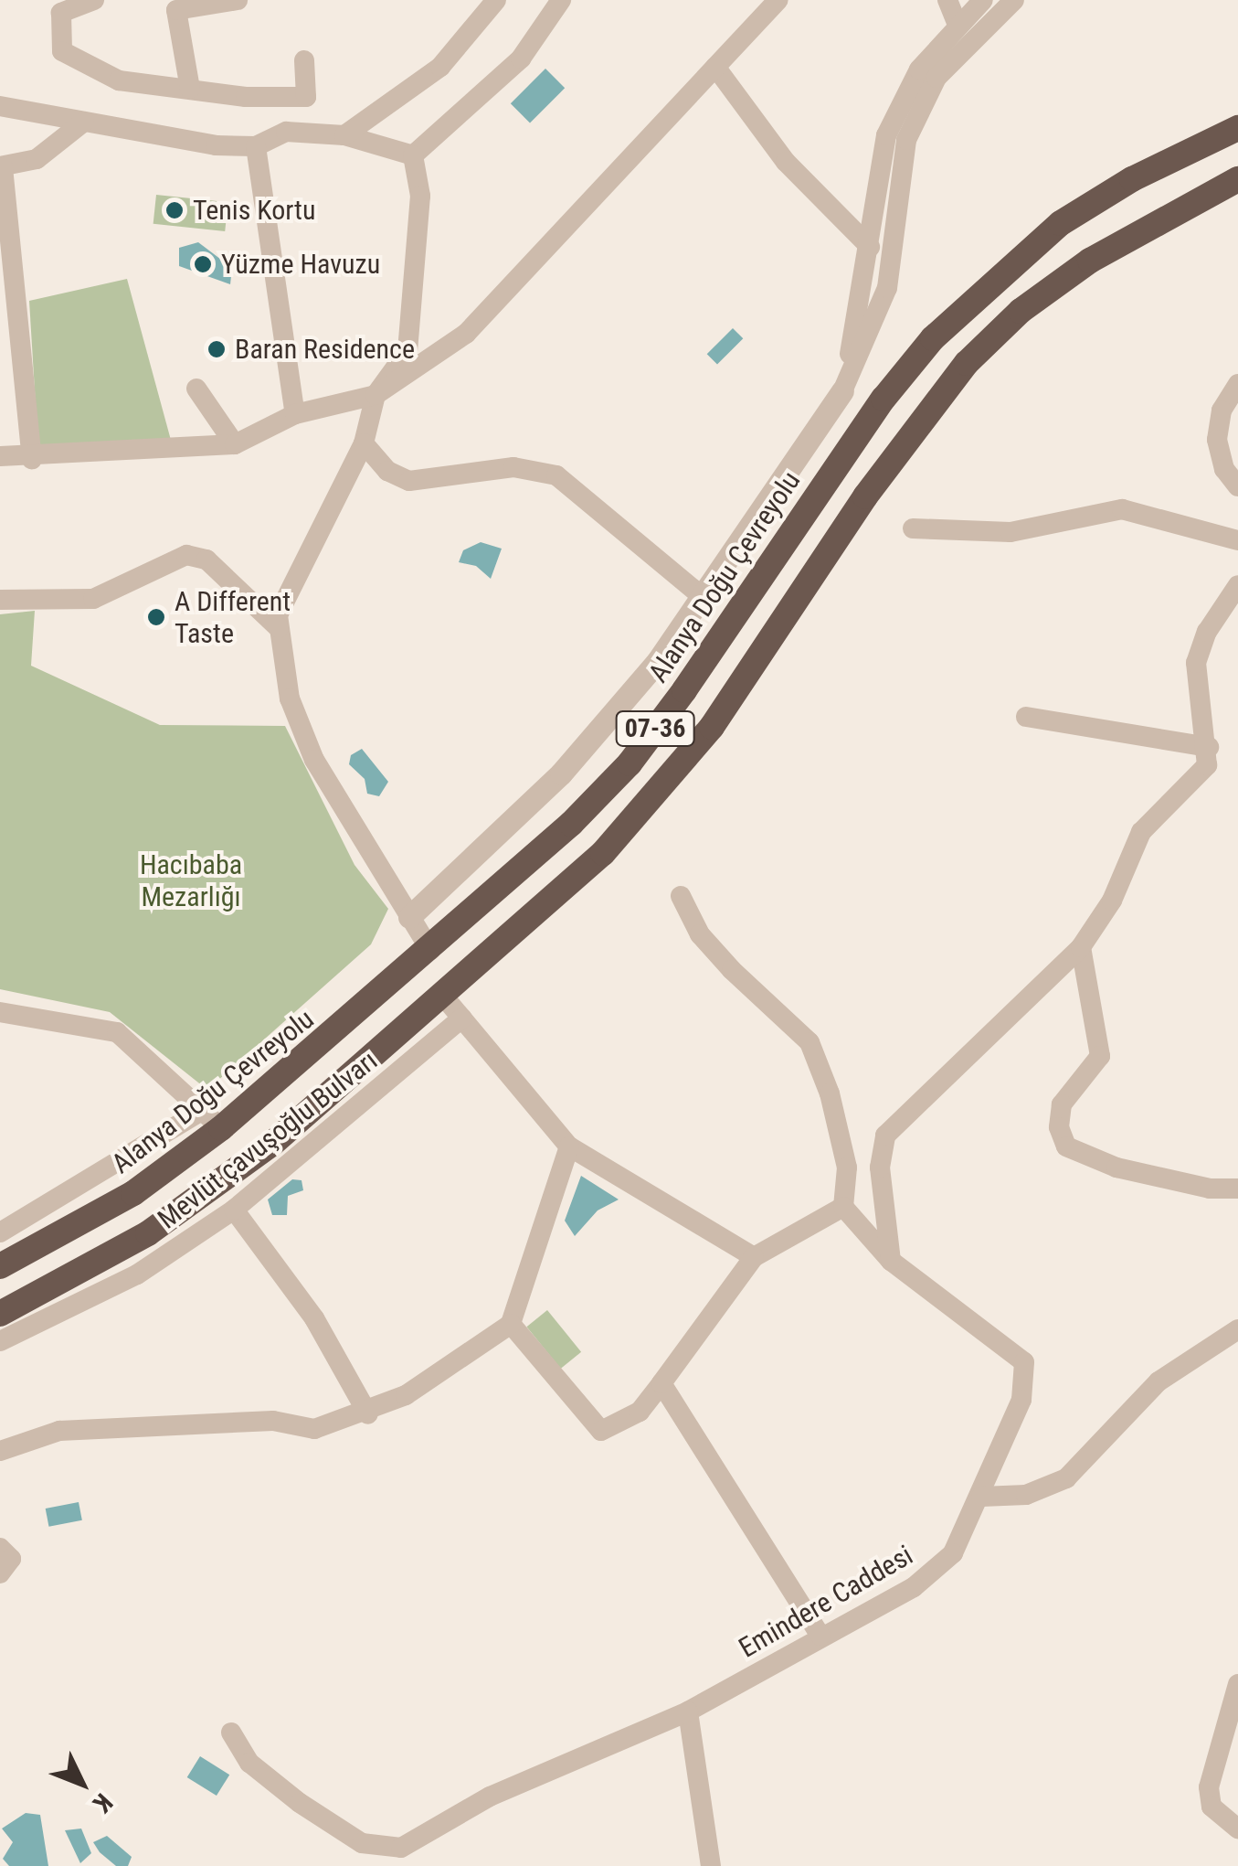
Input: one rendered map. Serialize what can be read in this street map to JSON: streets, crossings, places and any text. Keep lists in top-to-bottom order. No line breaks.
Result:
{"streets":{"highway":["Alanya Doğu Çevreyolu","07-36"],"street":["Mevlüt çavuşoğlu Bulvarı","Emindere Caddesi"]},"parks":["Hacıbaba Mezarlığı"],"places":["Tenis Kortu","Yüzme Havuzu","Baran Residence","A Different Taste"],"north":"bottom right"}
